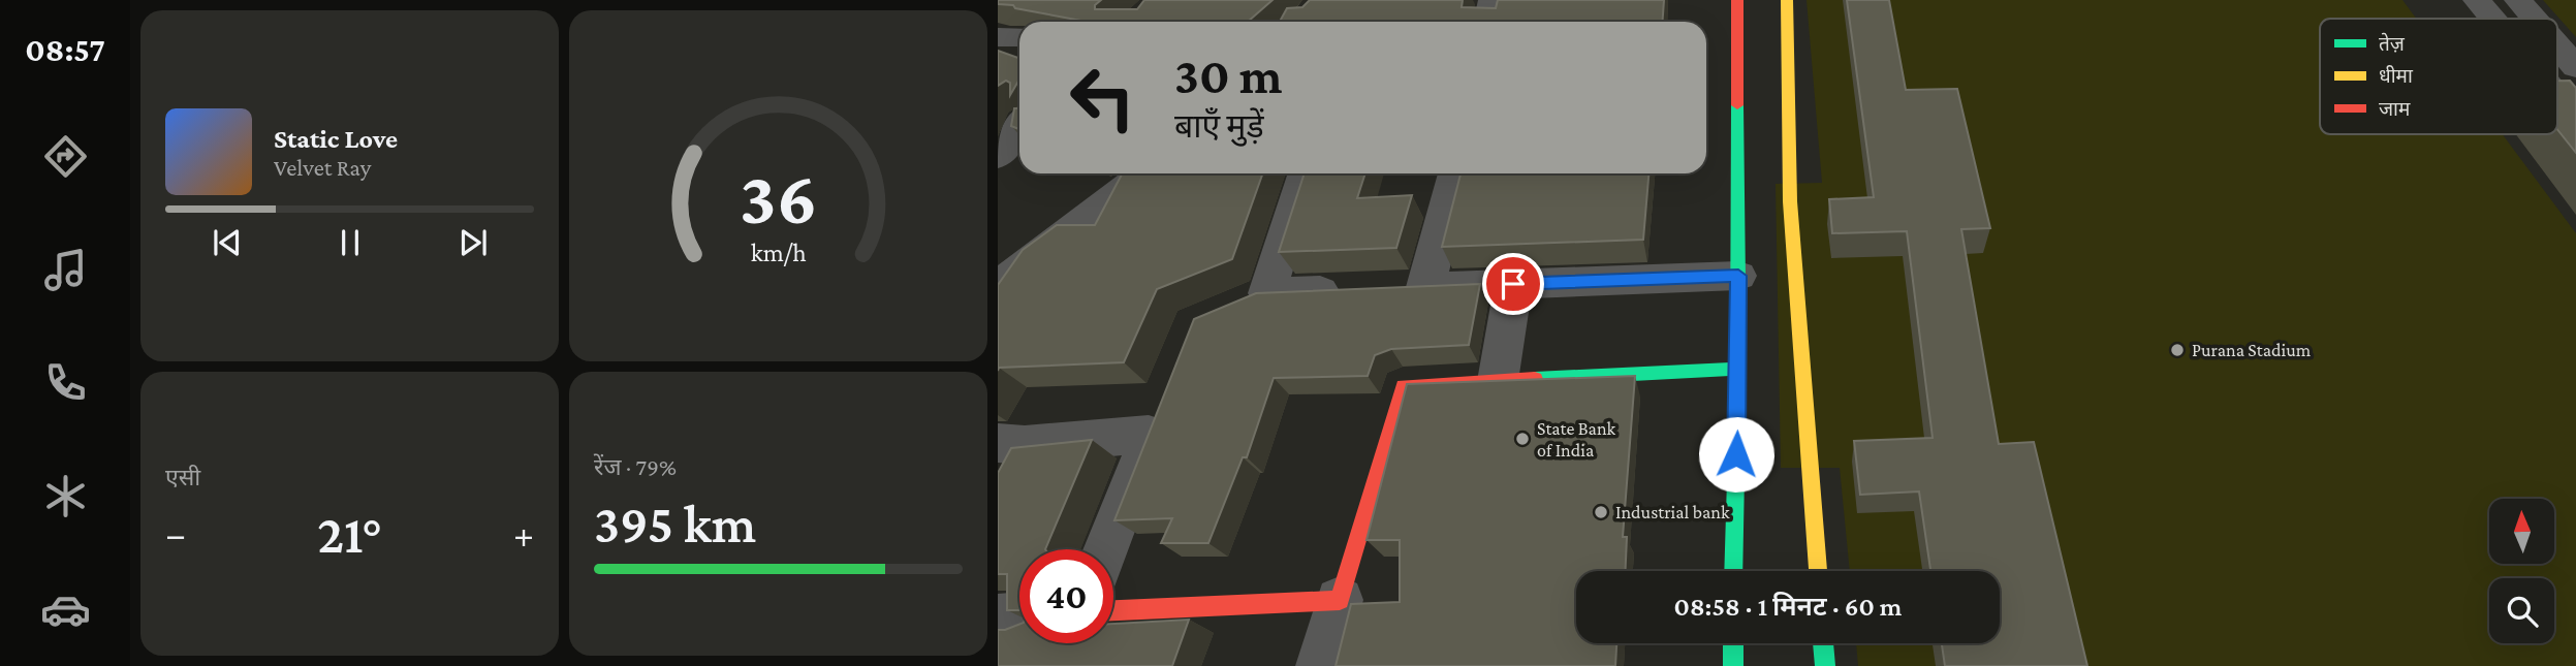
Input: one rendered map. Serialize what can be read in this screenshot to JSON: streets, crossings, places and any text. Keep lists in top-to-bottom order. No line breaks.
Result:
{"places":["Purana Stadium","State Bank of India","Industrial bank"],"legend":["तेज़","धीमा","जाम"],"north":"top","page":{"tabs":"08:57","turn":["30 m","बाएँ मुड़ें"],"song":["Static Love","Velvet Ray"],"tile":["एसी",["रेंज · 79%","395 km"]],"heat":["−","21°","+"],"limit":"40","trip":"08:58 · 1 मिनट · 60 m","gauge":["36","km/h"]}}
